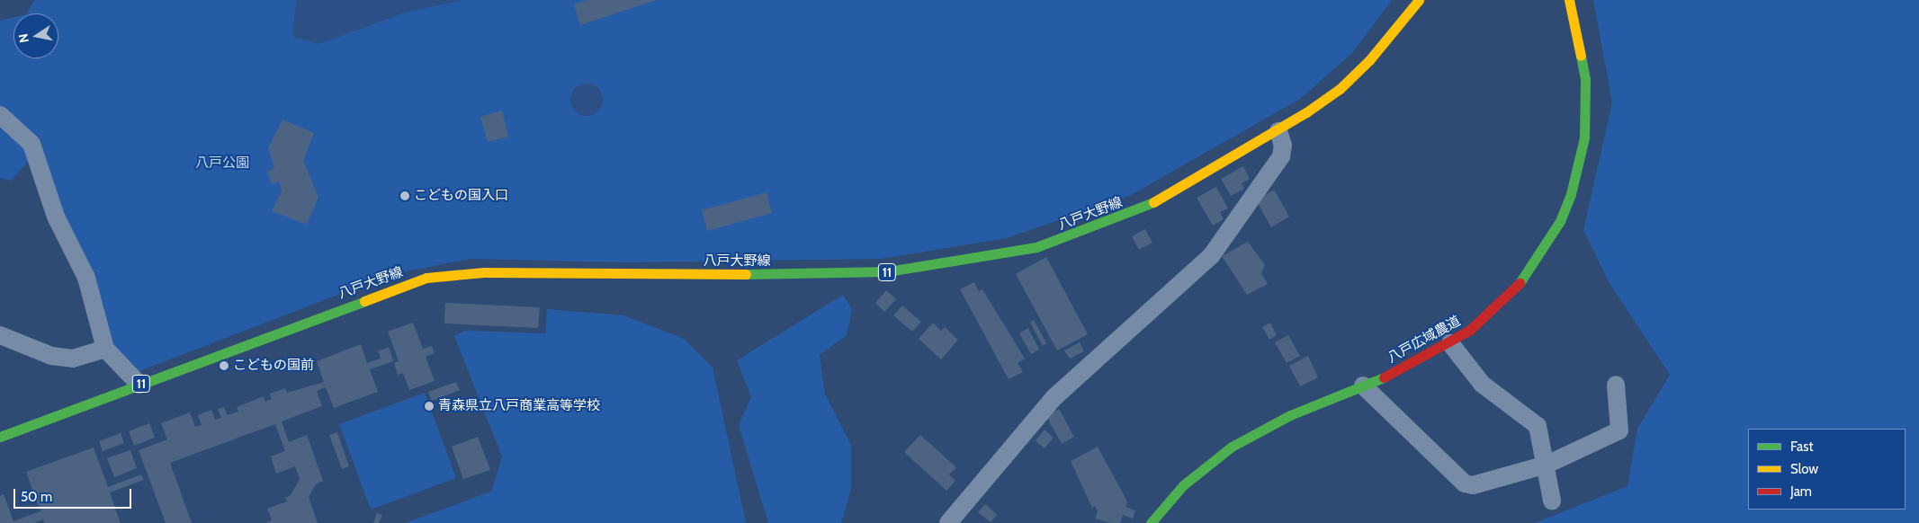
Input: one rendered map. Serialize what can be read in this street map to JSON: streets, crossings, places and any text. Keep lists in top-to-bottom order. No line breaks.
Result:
{"streets":{"main road":["八戸大野線","11","八戸広域農道"]},"parks":["八戸公園"],"places":["こどもの国入口","こどもの国前","青森県立八戸商業高等学校"],"legend":["Fast","Slow","Jam"],"scale_bar":"50 m","north":"left"}
